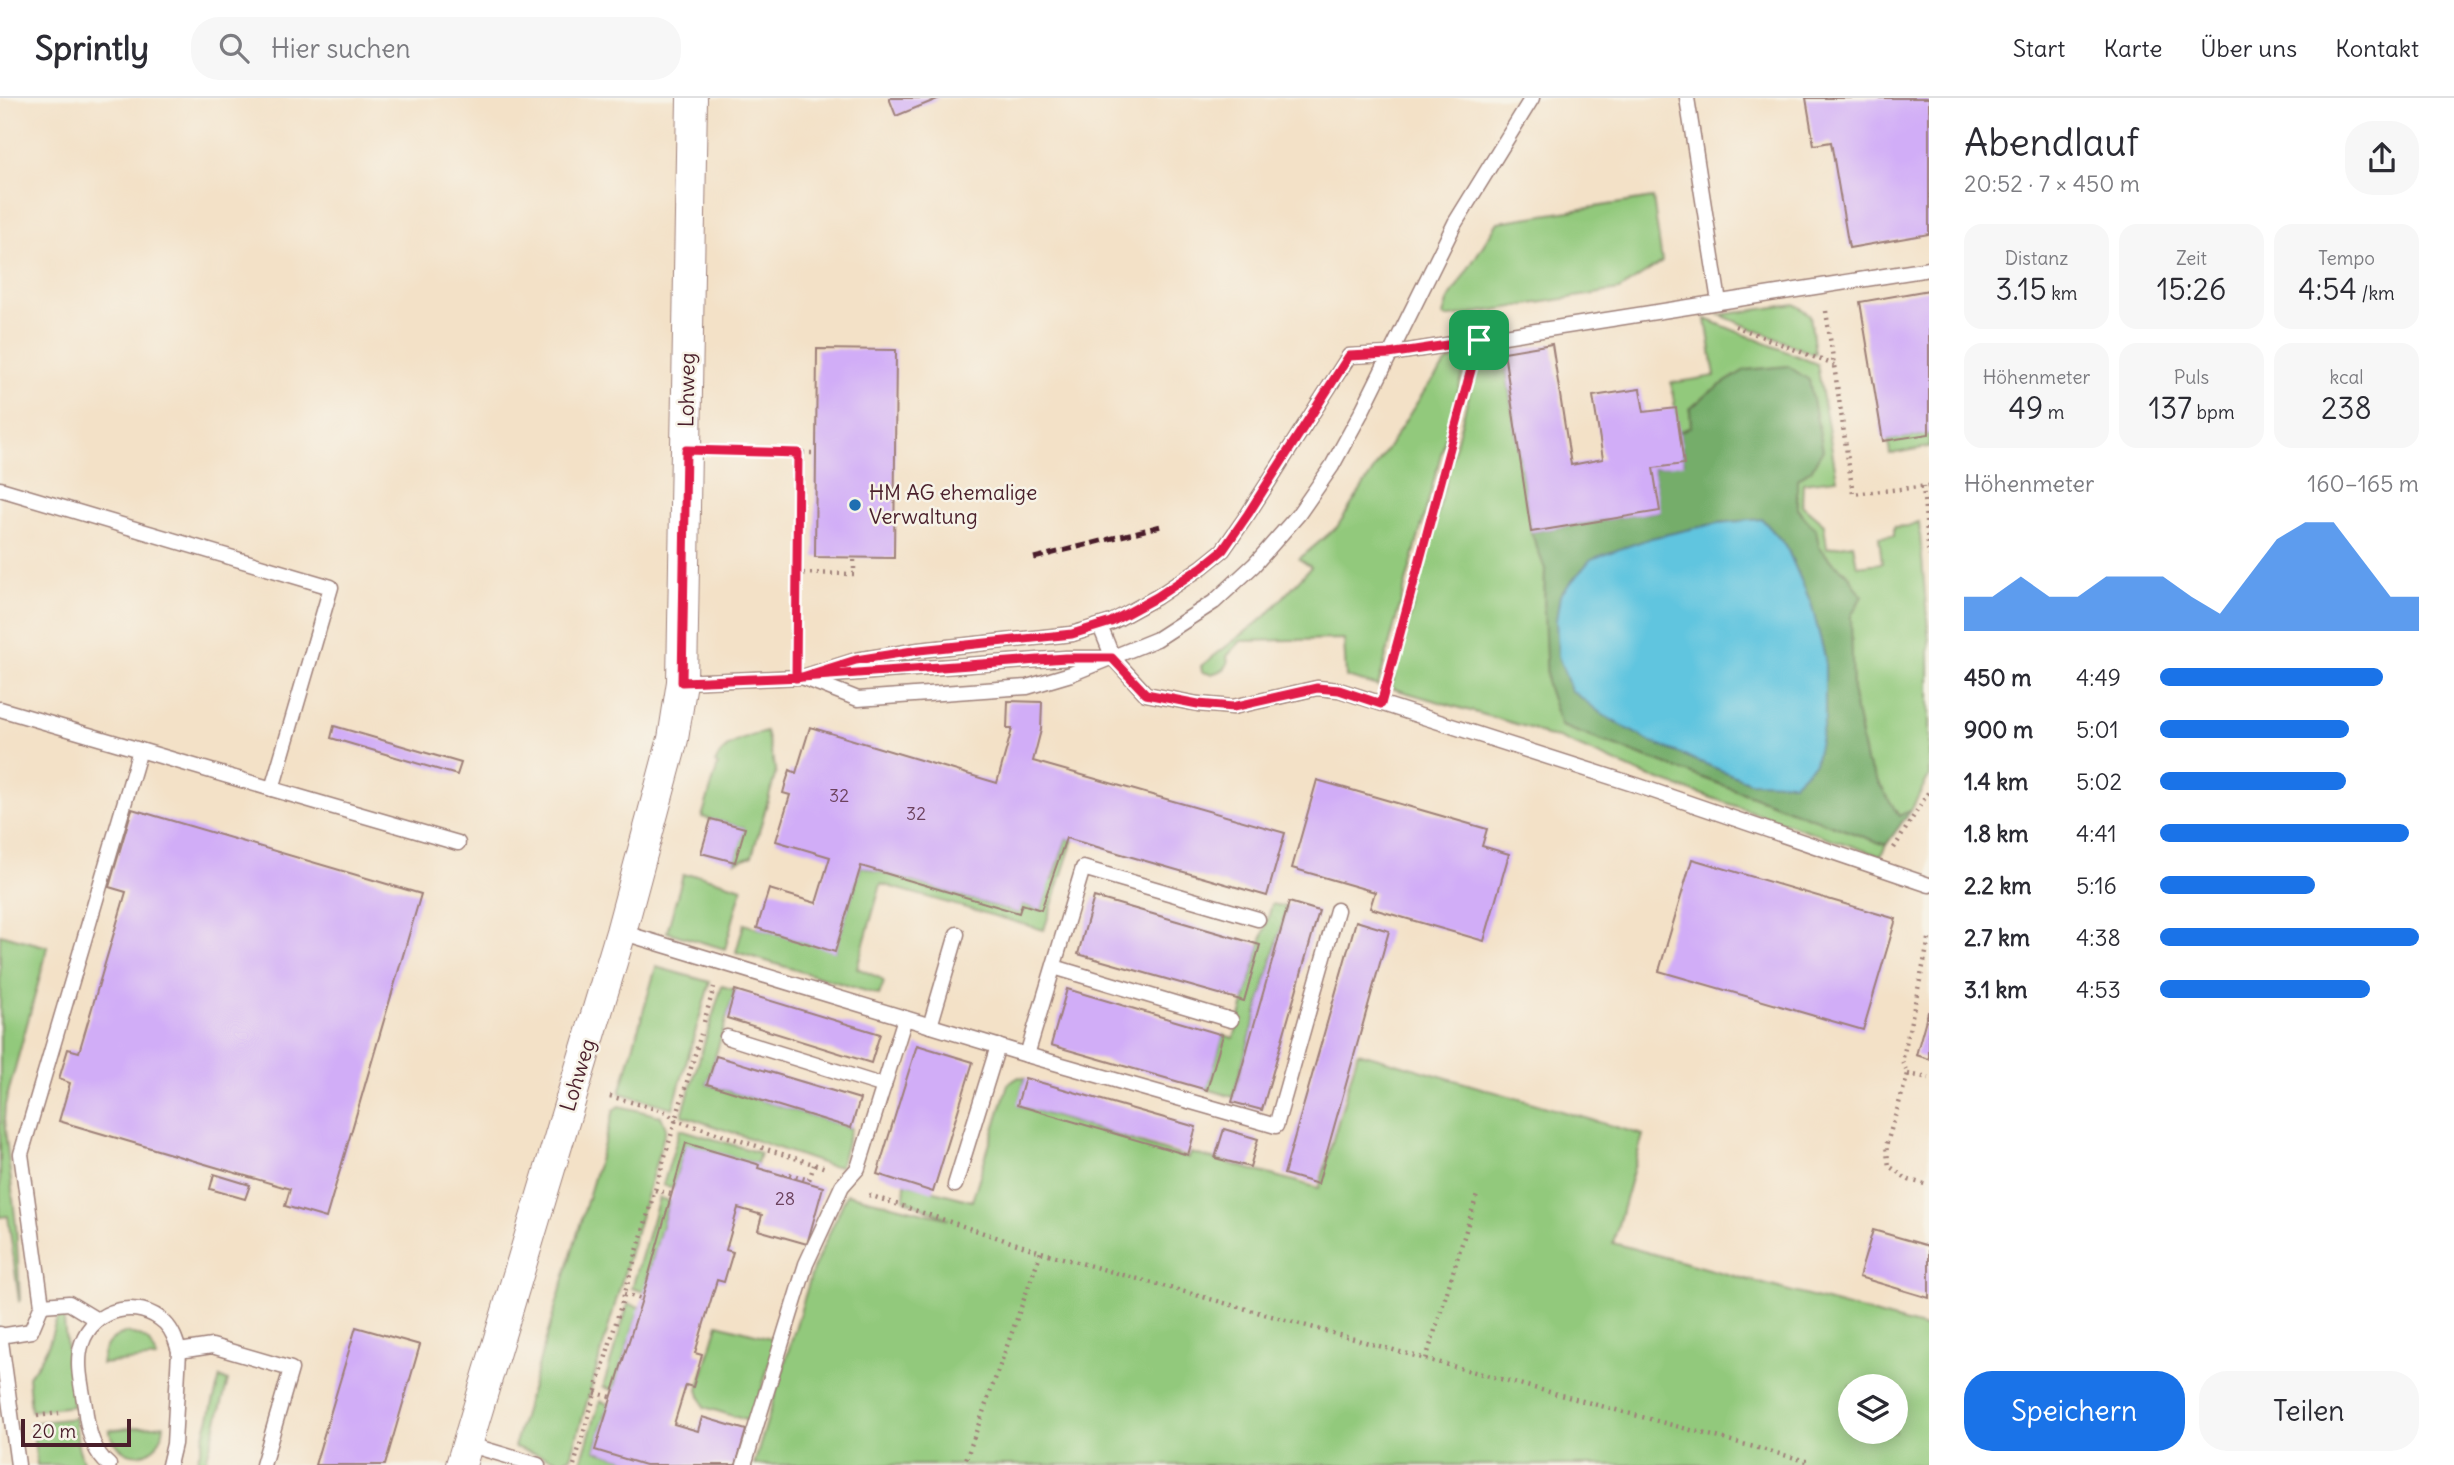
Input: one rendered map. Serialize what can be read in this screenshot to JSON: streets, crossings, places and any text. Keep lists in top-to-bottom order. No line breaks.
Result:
{"streets":{"street":["Lohweg"]},"places":["HM AG ehemalige Verwaltung"],"house_numbers":["32","32","28"],"scale_bar":"20 m","page":{"header":"Sprintly","search":"Hier suchen","nav":["Start","Karte","Über uns","Kontakt"],"heading":["Abendlauf","20:52 · 7 × 450 m"],"stats":[["Distanz","3.15 km"],["Zeit","15:26"],["Tempo","4:54 /km"],["Höhenmeter","49 m"],["Puls","137 bpm"],["kcal","238"]],"chart":["Höhenmeter","160–165 m"],"list":[{"name":"450 m","note":"4:49"},{"name":"900 m","note":"5:01"},{"name":"1.4 km","note":"5:02"},{"name":"1.8 km","note":"4:41"},{"name":"2.2 km","note":"5:16"},{"name":"2.7 km","note":"4:38"},{"name":"3.1 km","note":"4:53"}],"buttons":["Speichern","Teilen"],"scale":"20 m"}}
